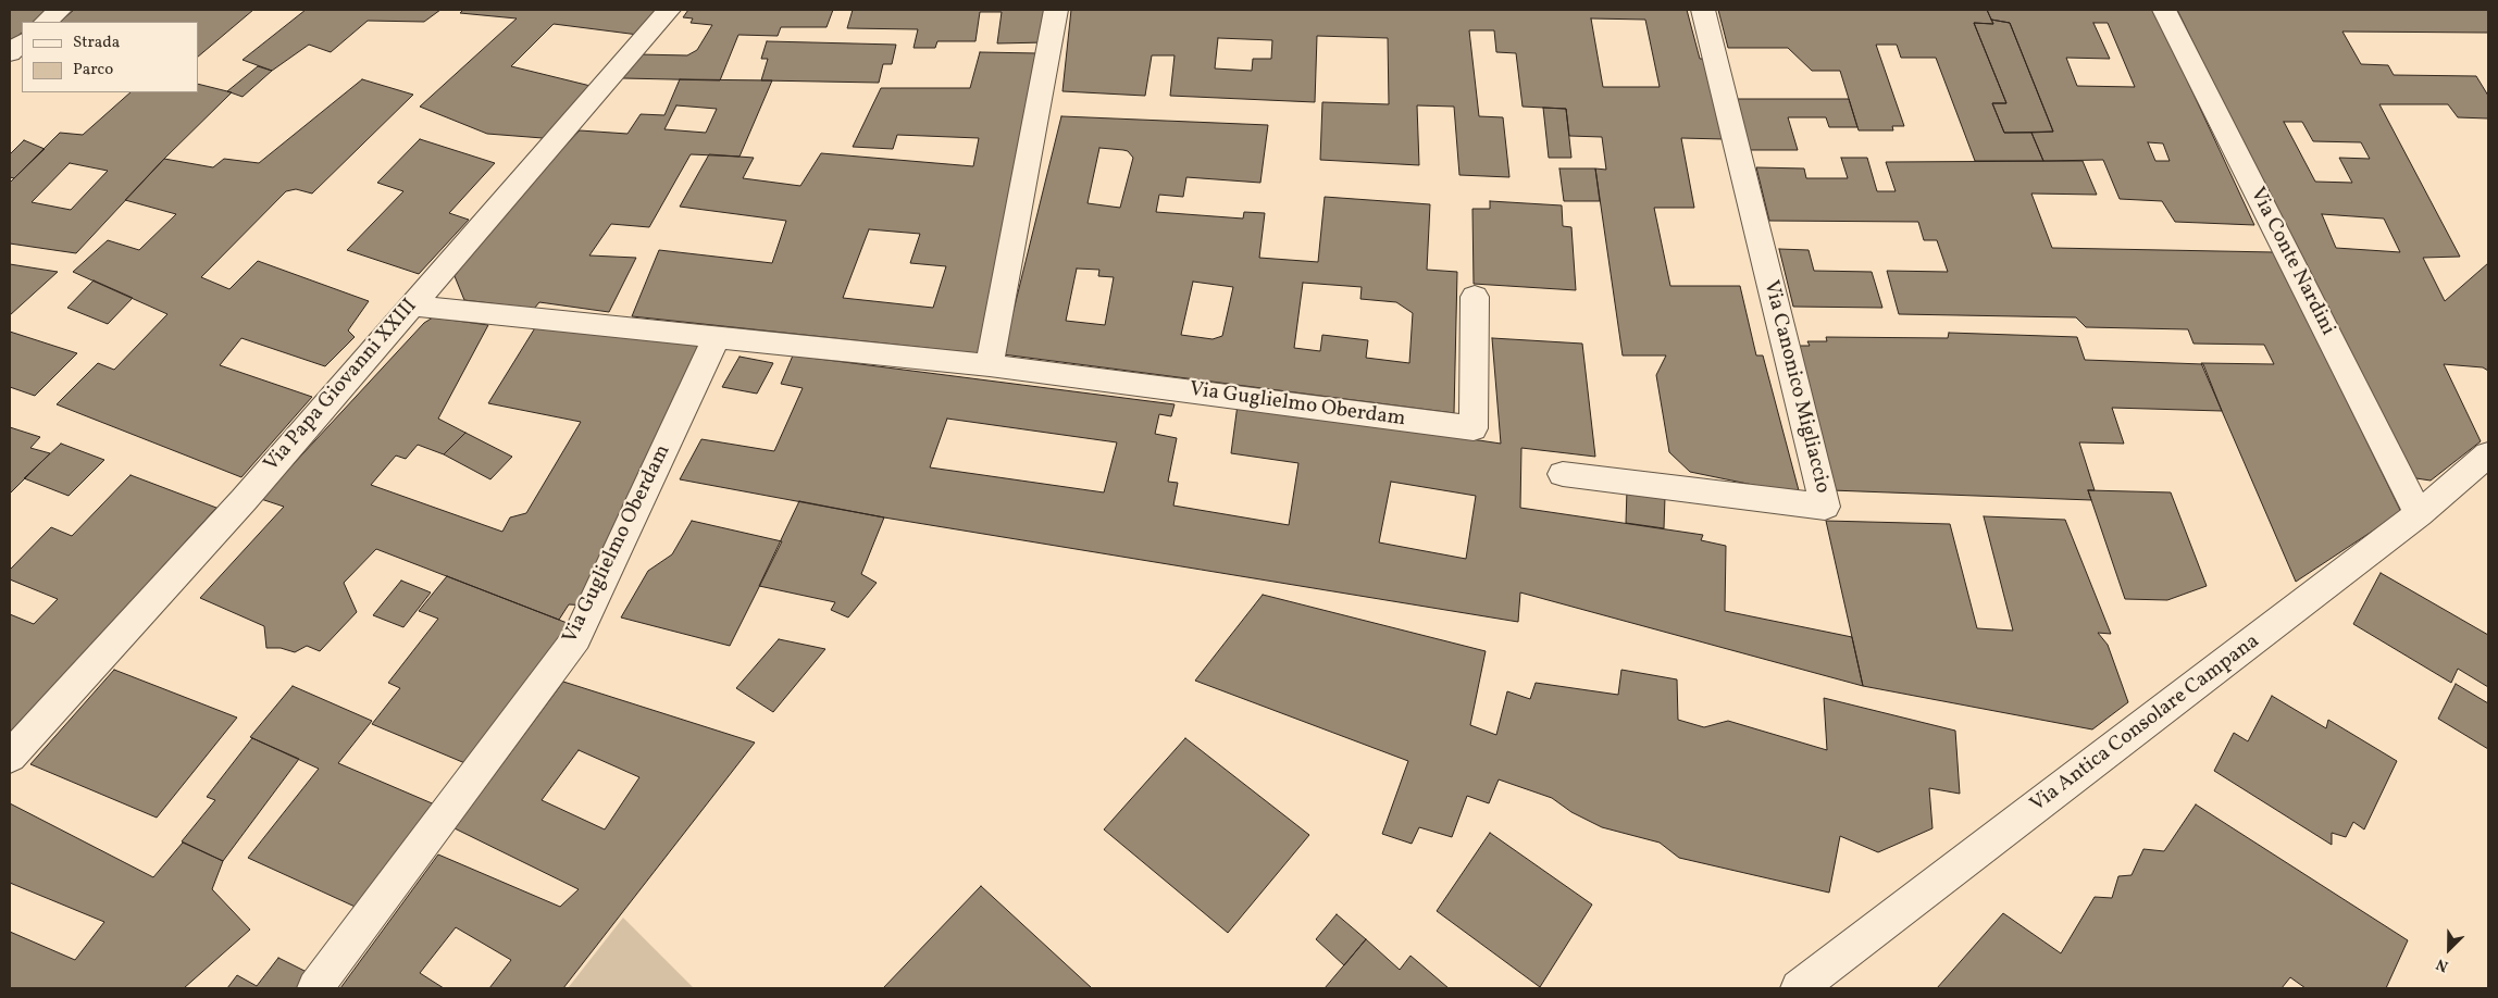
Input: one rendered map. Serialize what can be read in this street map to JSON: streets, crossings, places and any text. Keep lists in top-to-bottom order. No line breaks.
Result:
{"streets":{"street":["Via Conte Nardini","Via Papa Giovanni XXIII","Via Canonico Migliaccio","Via Guglielmo Oberdam","Via Antica Consolare Campana"]},"crossings":[["Via Conte Nardini","Via Antica Consolare Campana"]],"legend":["Strada","Parco"],"north":"bottom left"}
